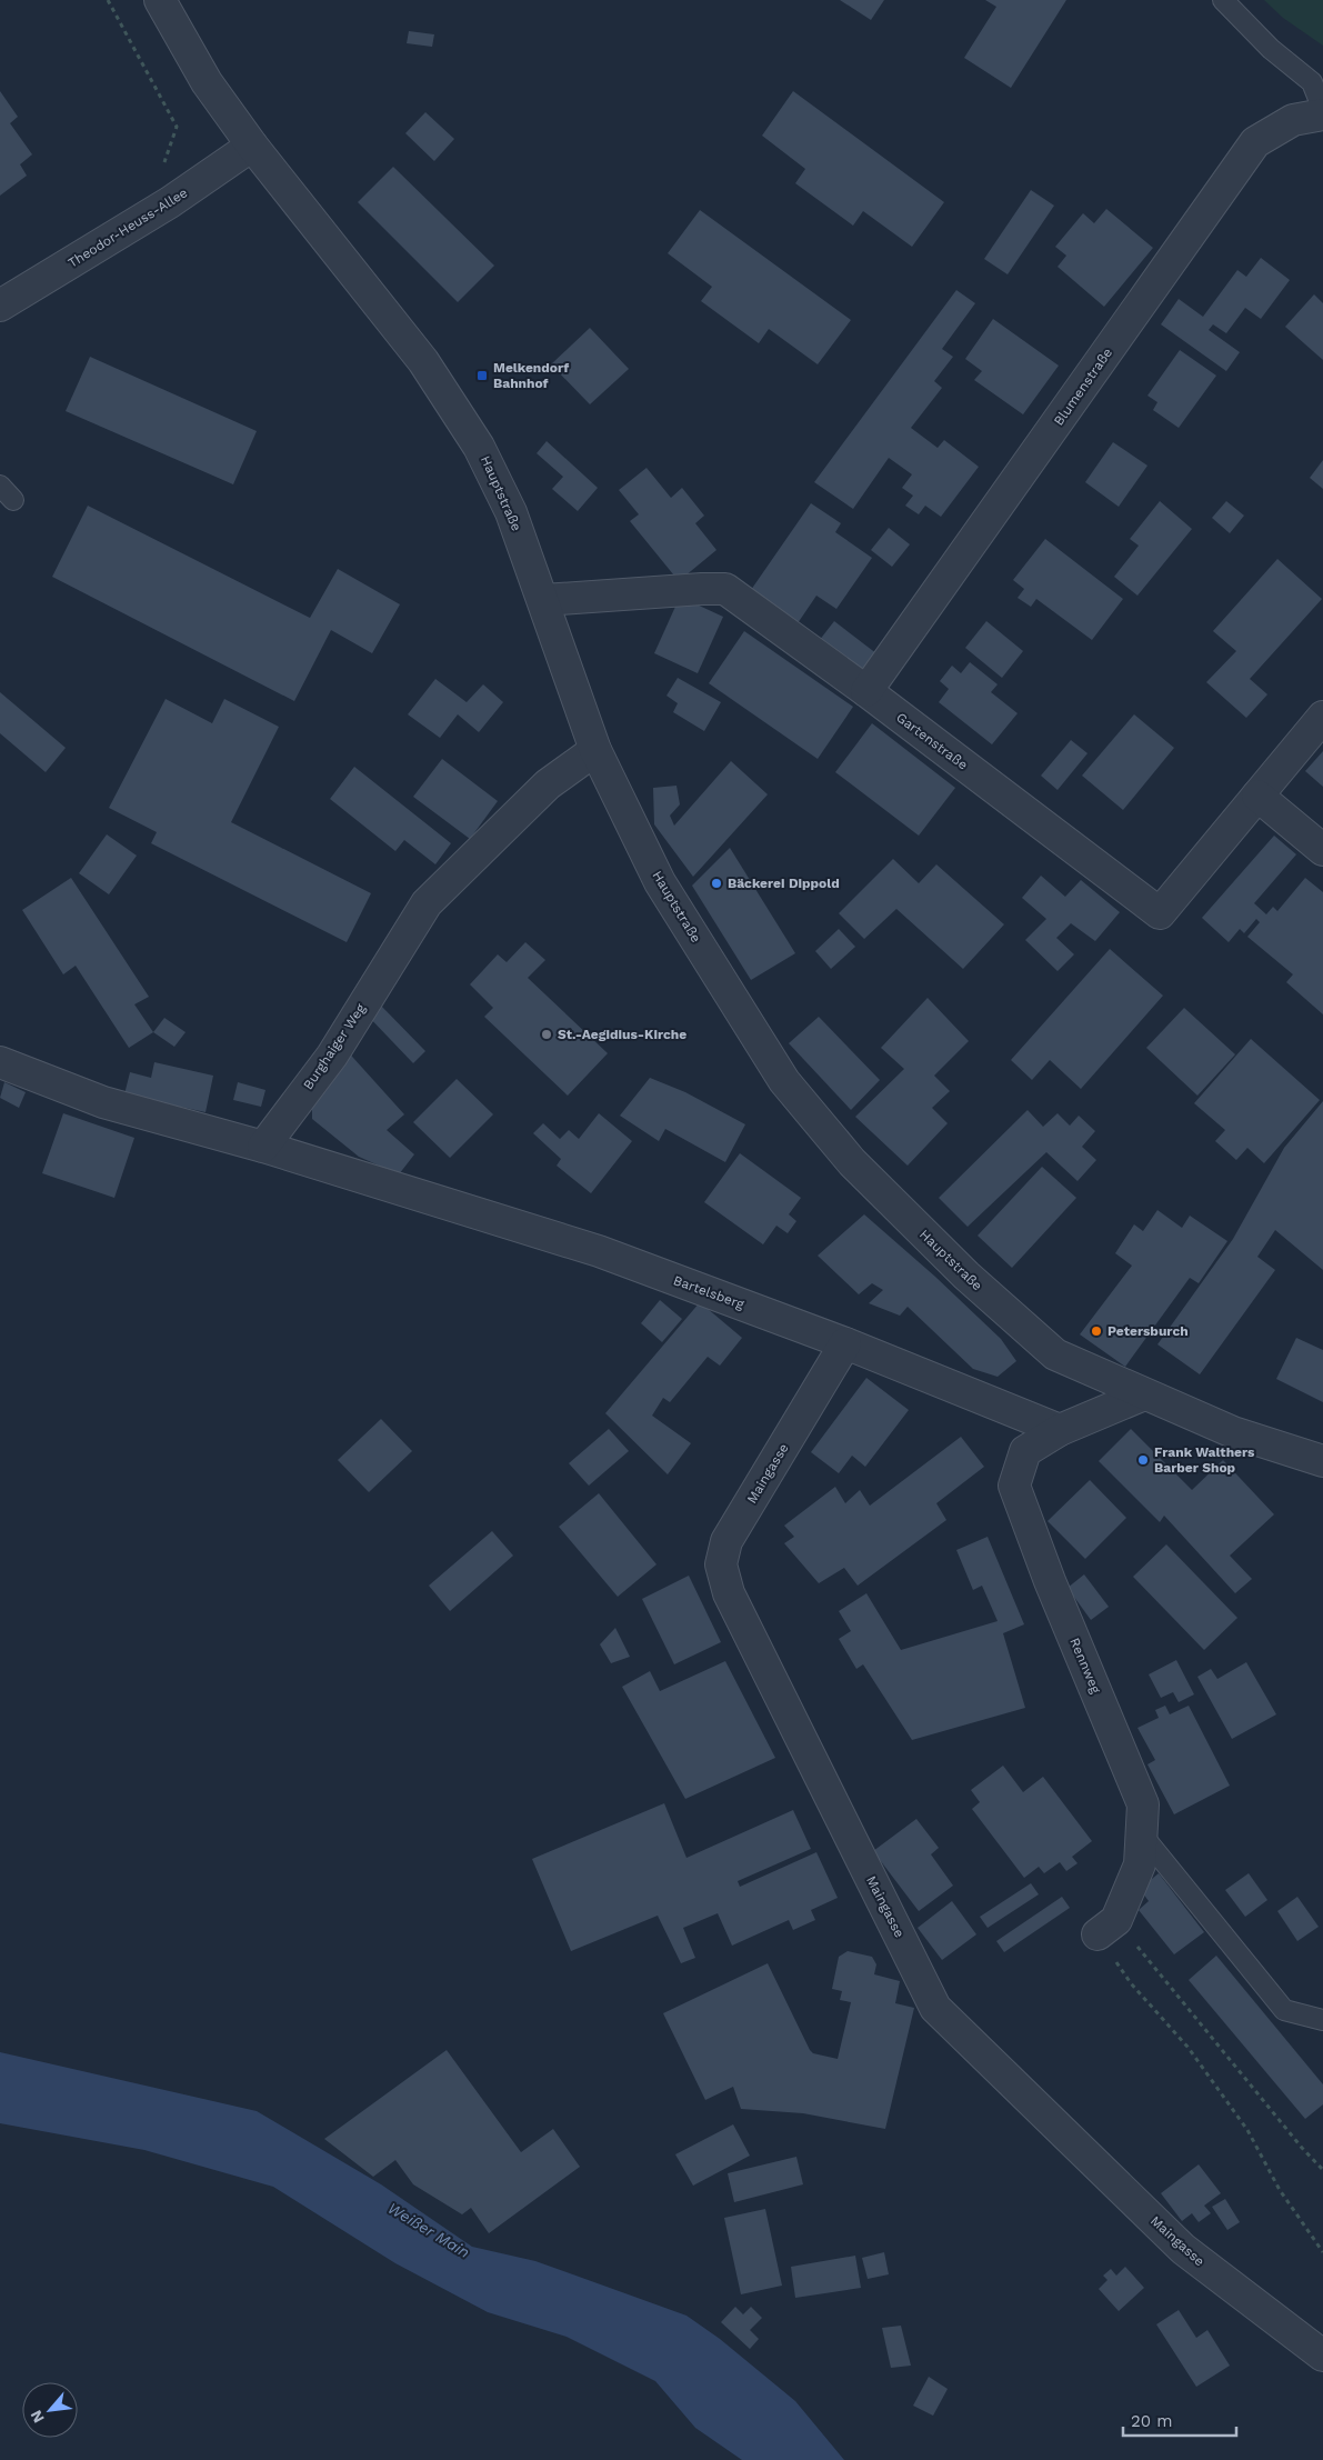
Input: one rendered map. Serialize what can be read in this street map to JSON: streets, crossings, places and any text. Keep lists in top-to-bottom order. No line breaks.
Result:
{"streets":{"street":["Theodor-Heuss-Allee","Blumenstraße","Hauptstraße","Gartenstraße","Burghaiger Weg","Bartelsberg","Maingasse","Rennweg"]},"crossings":[["Theodor-Heuss-Allee","Hauptstraße"],["Blumenstraße","Gartenstraße"],["Hauptstraße","Gartenstraße"],["Hauptstraße","Burghaiger Weg"],["Burghaiger Weg","Bartelsberg"],["Bartelsberg","Maingasse"],["Bartelsberg","Rennweg"]],"water":["Weißer Main"],"places":{"transit":["Melkendorf Bahnhof"],"other":["Bäckerei Dippold","St.-Aegidius-Kirche","Petersburch","Frank Walthers Barber Shop"]},"scale_bar":"20 m","north":"bottom left"}
